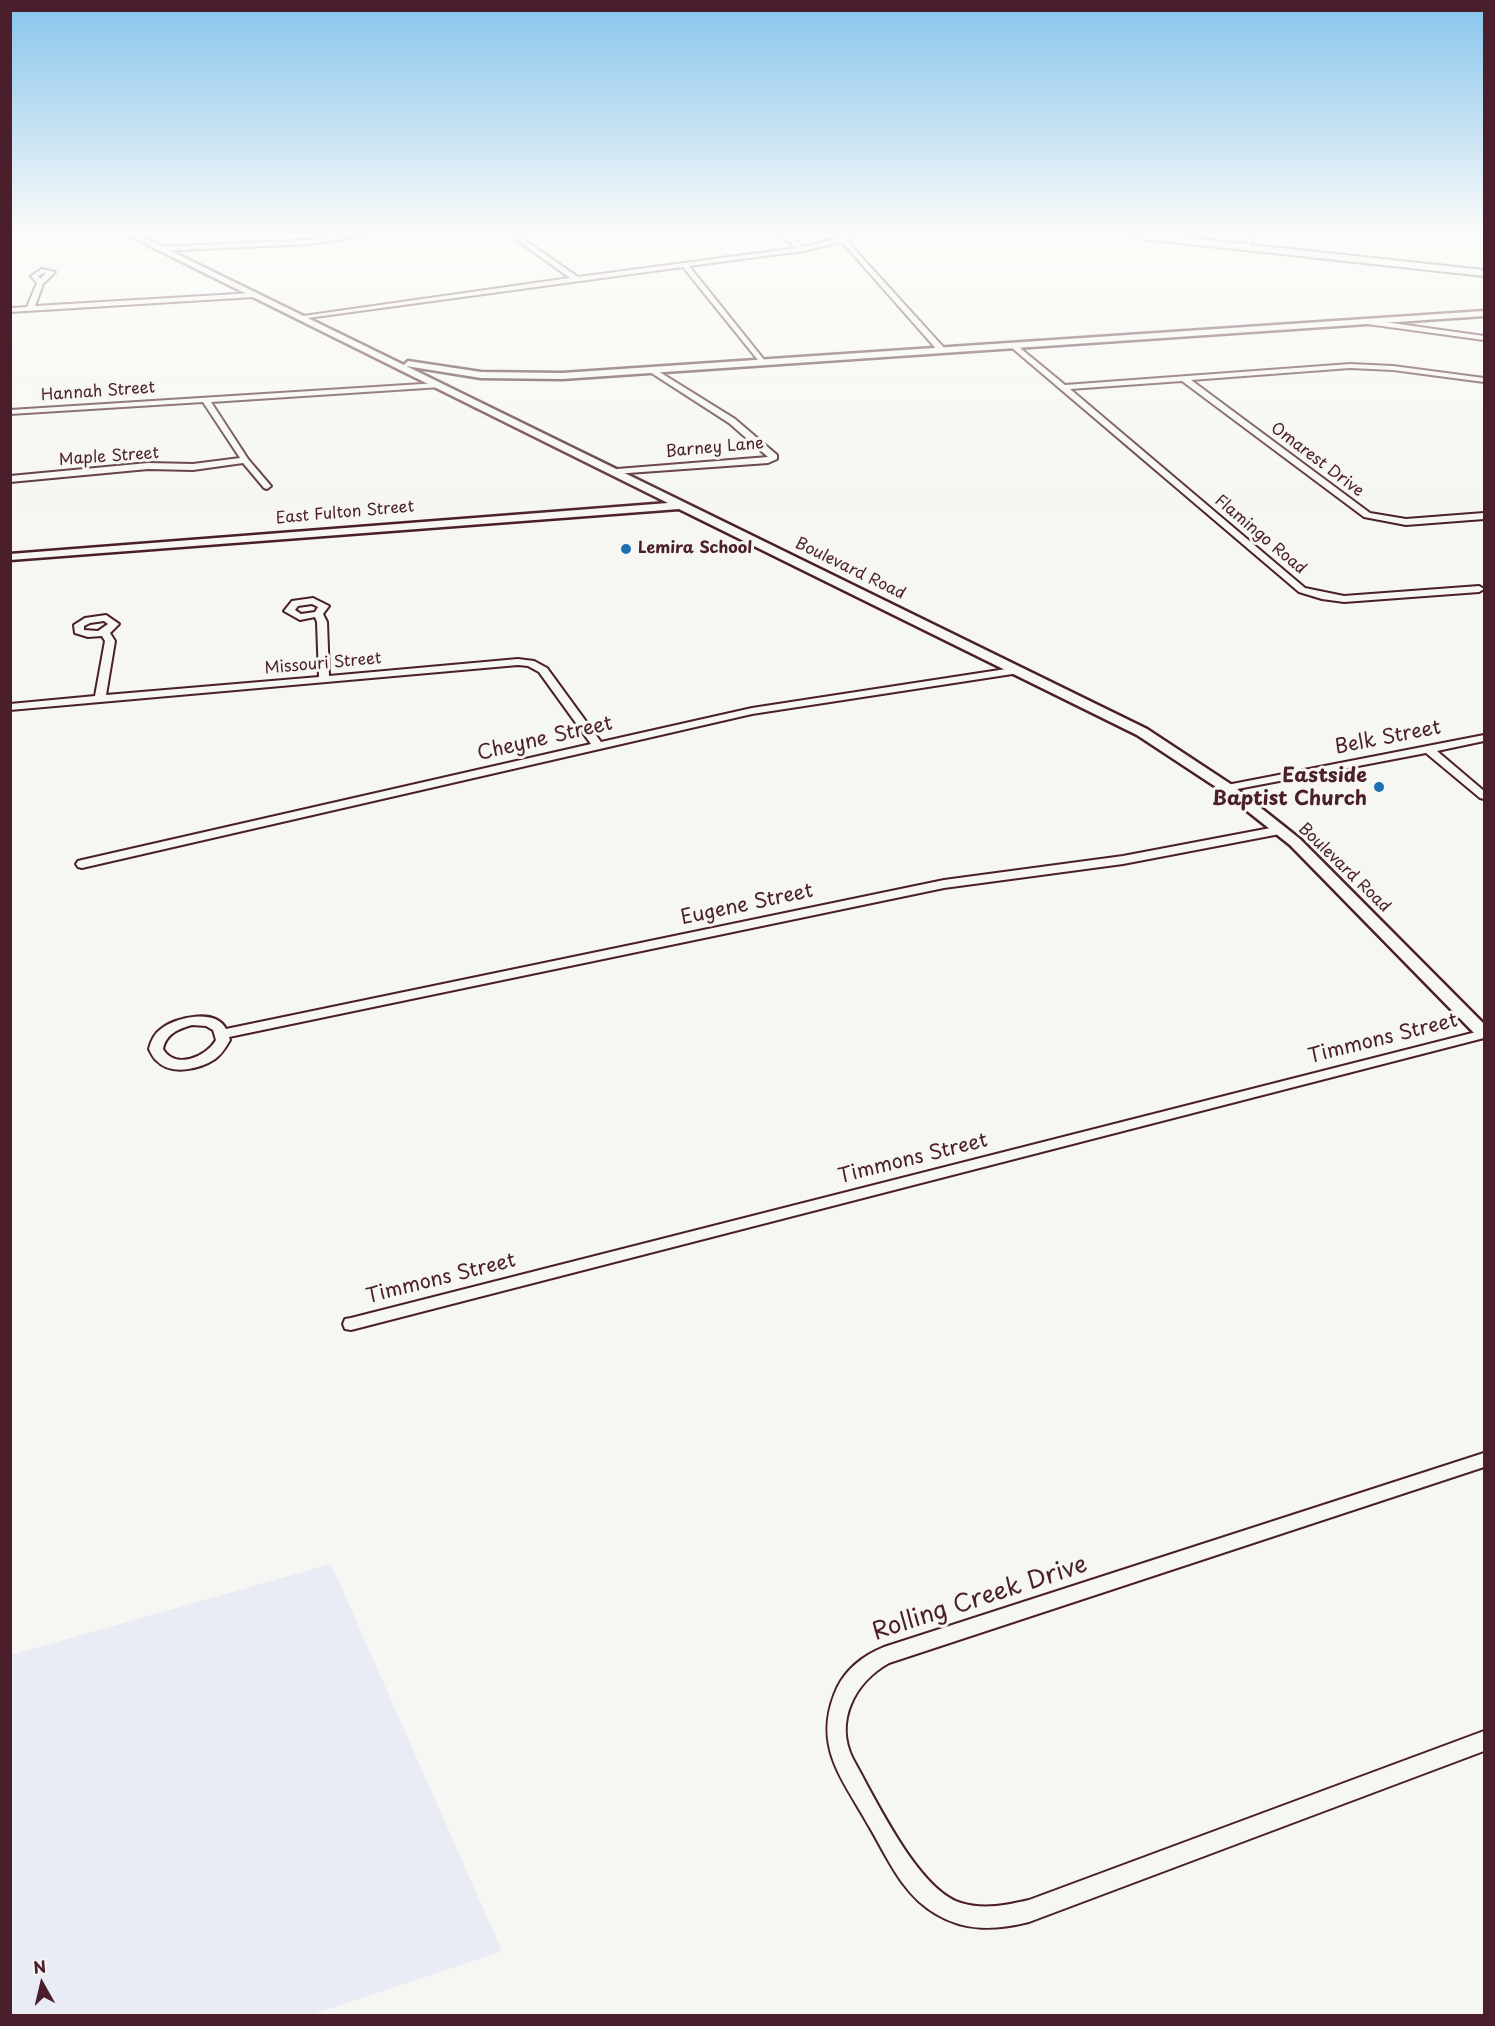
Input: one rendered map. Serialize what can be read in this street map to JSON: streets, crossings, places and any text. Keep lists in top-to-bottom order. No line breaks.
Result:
{"streets":{"street":["Hannah Street","Barney Lane","Maple Street","Omarest Drive","East Fulton Street","Flamingo Road","Boulevard Road","Missouri Street","Belk Street","Cheyne Street","Eugene Street","Timmons Street","Rolling Creek Drive"]},"crossings":[["Hannah Street","Boulevard Road"],["Barney Lane","Boulevard Road"],["East Fulton Street","Boulevard Road"],["Boulevard Road","Belk Street"],["Boulevard Road","Cheyne Street"],["Boulevard Road","Eugene Street"],["Boulevard Road","Timmons Street"],["Missouri Street","Cheyne Street"]],"places":["Lemira School","Eastside Baptist Church"],"north":"top"}
